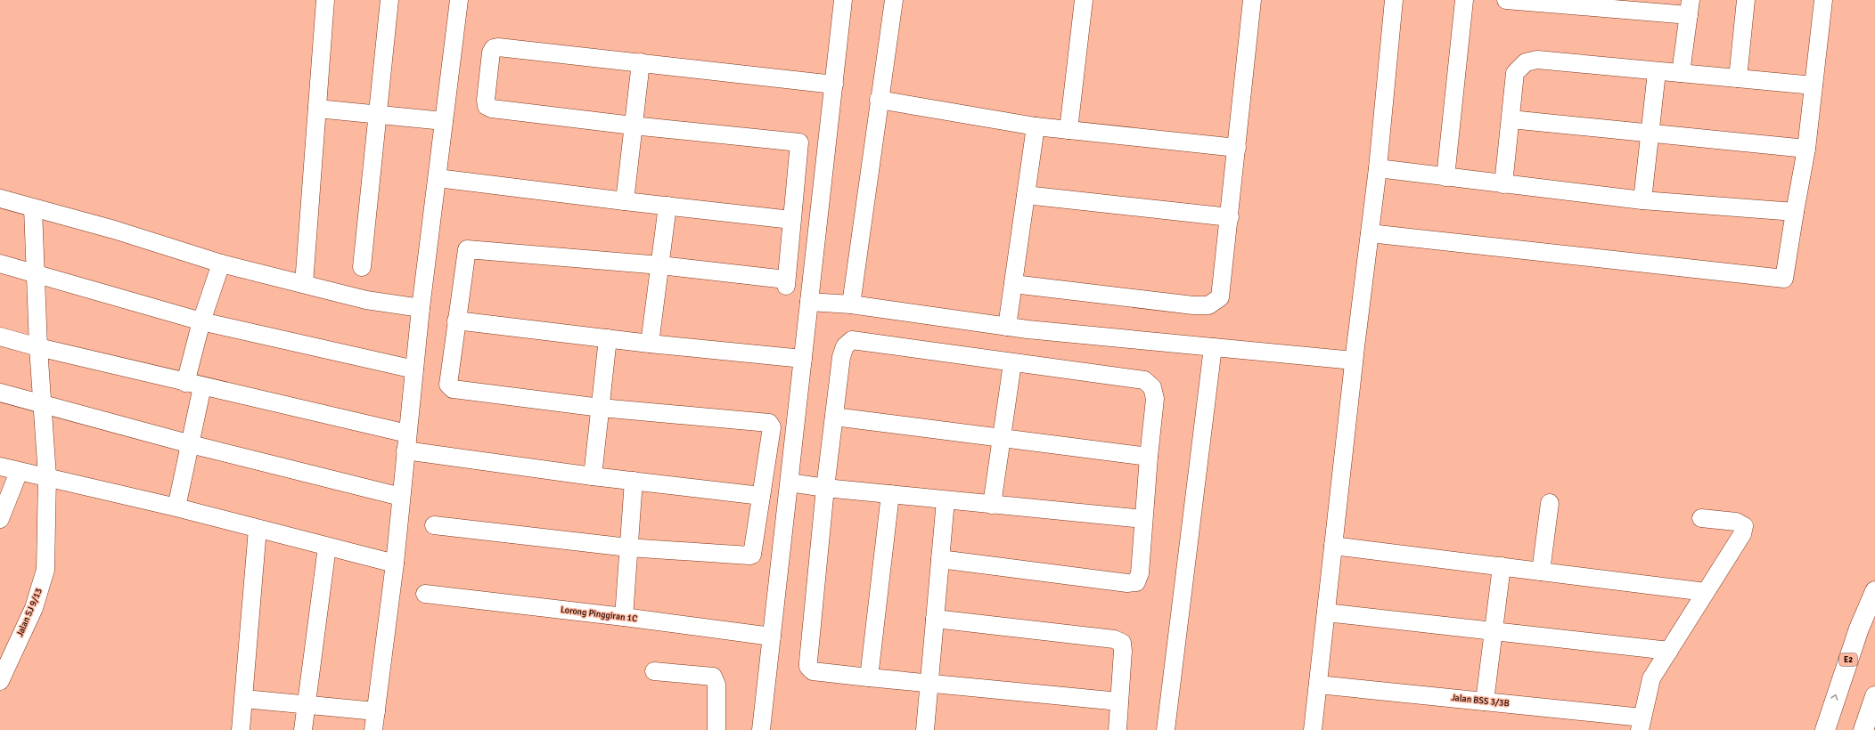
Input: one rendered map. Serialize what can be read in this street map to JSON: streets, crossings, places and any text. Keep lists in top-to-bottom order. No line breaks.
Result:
{"streets":{"highway":["E2"],"street":["Jalan SJ 9/13","Lorong Pinggiran 1C","Jalan BSS 3/3B"]}}
